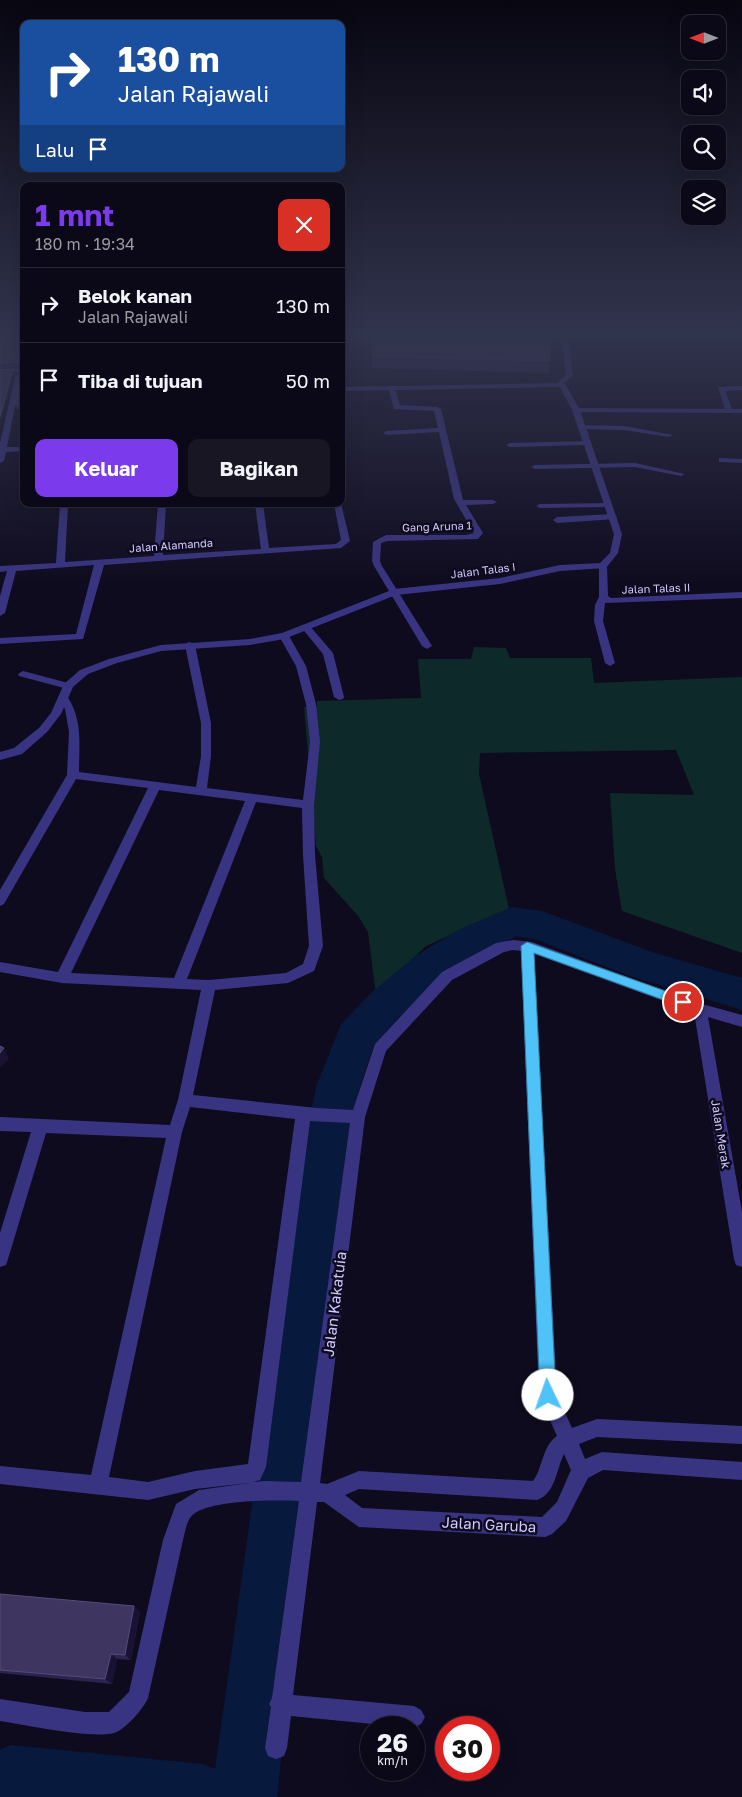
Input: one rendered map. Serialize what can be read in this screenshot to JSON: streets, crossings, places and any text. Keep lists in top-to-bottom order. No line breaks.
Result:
{"streets":{"street":["Gang Aruna 1","Jalan Alamanda","Jalan Talas I","Jalan Talas II","Jalan Merak","Jalan Kakatuia","Jalan Garuba"]},"crossings":[["Gang Aruna 1","Jalan Talas I"],["Jalan Talas I","Jalan Talas II"],["Jalan Kakatuia","Jalan Garuba"]],"north":"left","page":{"turn":["130 m","Jalan Rajawali"],"then":"Lalu","heading":["1 mnt","180 m · 19:34"],"list":[{"name":"Belok kanan","note":"Jalan Rajawali","value":"130 m"},{"name":"Tiba di tujuan","value":"50 m"}],"buttons":["Keluar","Bagikan"],"speed":"26 km/h","limit":"30"}}
